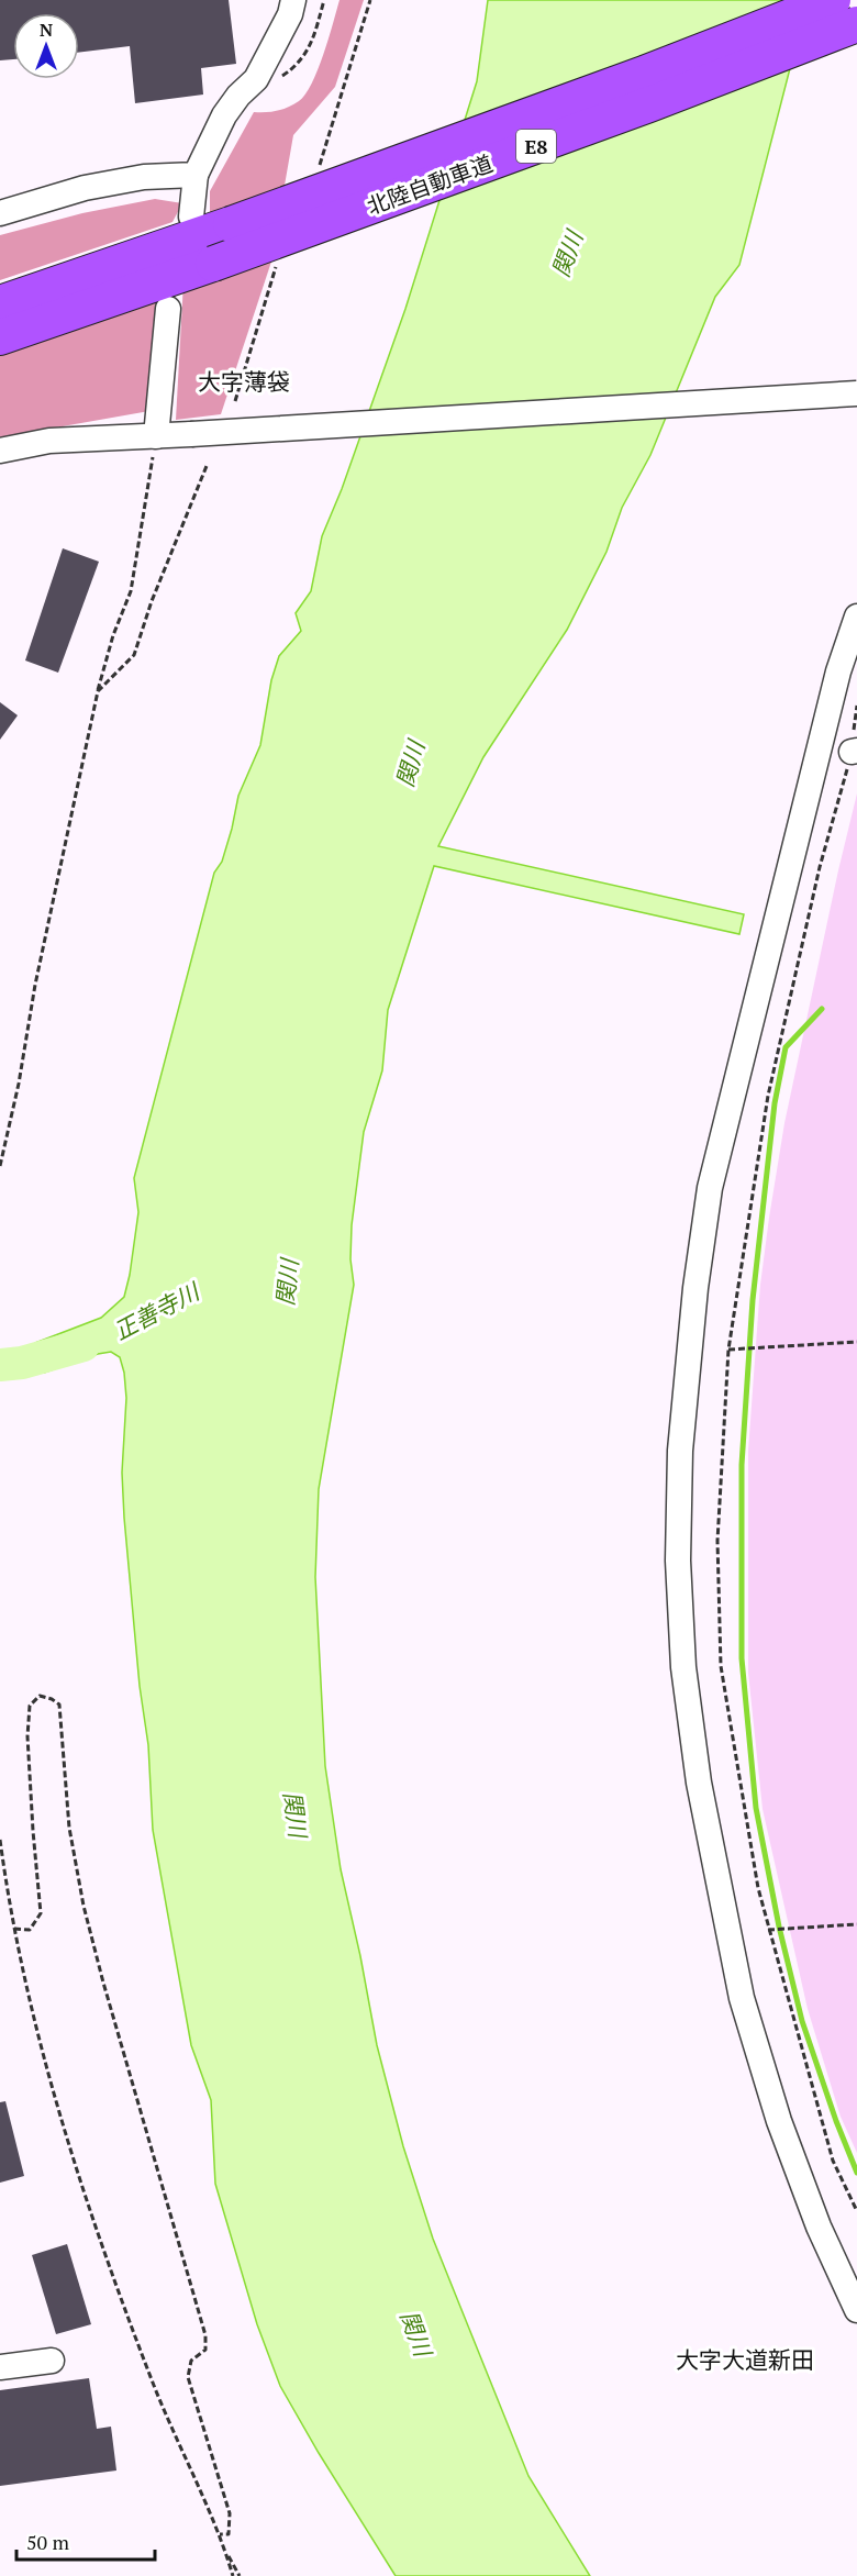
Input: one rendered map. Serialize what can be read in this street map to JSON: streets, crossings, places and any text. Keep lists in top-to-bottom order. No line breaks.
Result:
{"streets":{"highway":["E8","北陸自動車道"]},"districts":["大字薄袋","大字大道新田"],"water":["関川","正善寺川"],"scale_bar":"50 m","north":"top"}
